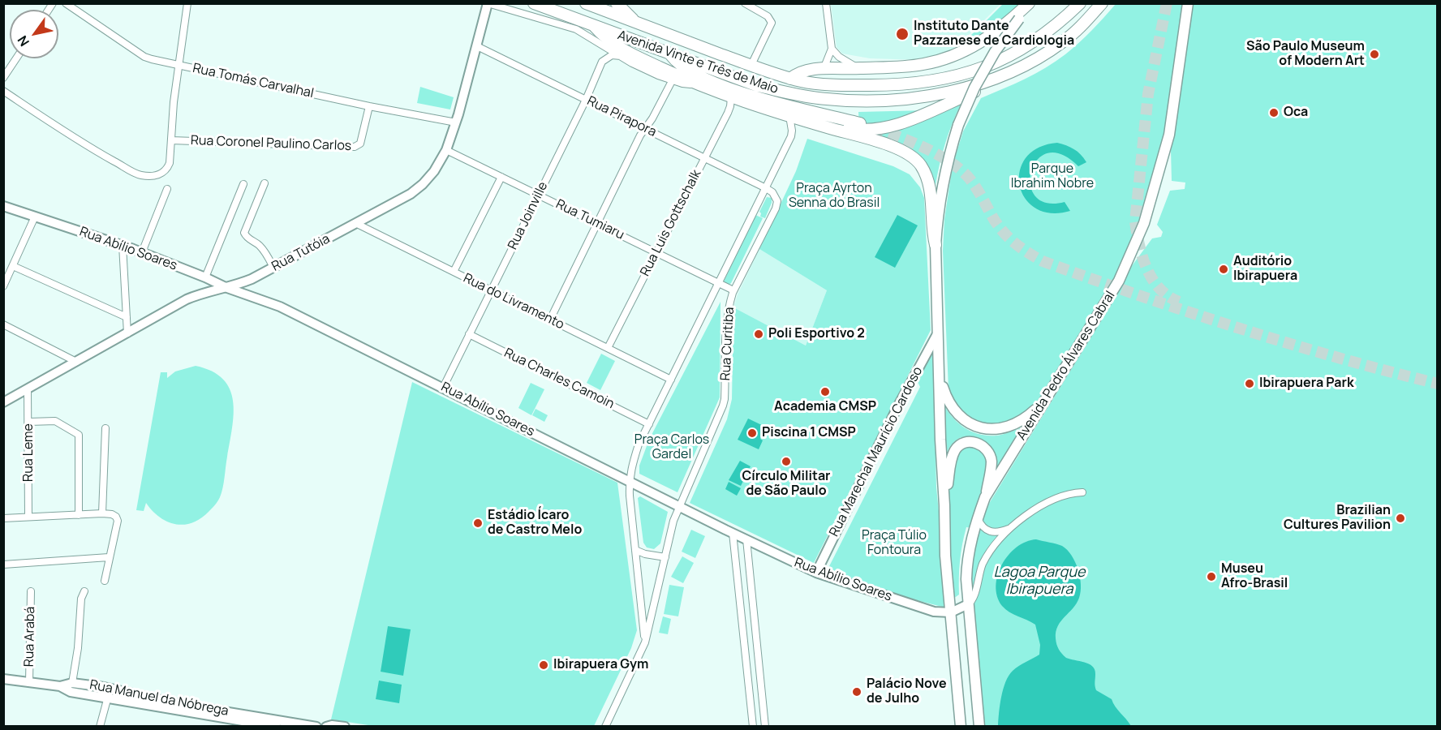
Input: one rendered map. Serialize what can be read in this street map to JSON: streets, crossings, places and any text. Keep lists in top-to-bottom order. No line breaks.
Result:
{"streets":{"highway":["Avenida Vinte e Três de Maio"],"main road":["Avenida Pedro Álvares Cabral"],"street":["Rua Tomás Carvalhal","Rua Pirapora","Rua Coronel Paulino Carlos","Rua Joinville","Rua Tumiaru","Rua Luis Gottschalk","Rua Abílio Soares","Rua Tutóia","Rua do Livramento","Rua Curitiba","Rua Charles Camoin","Rua Marechal Maurício Cardoso","Rua Leme","Rua Arabá","Rua Manuel da Nóbrega"]},"crossings":[["Rua Tomás Carvalhal","Rua Coronel Paulino Carlos"],["Rua Tomás Carvalhal","Rua Tutóia"],["Rua Pirapora","Rua Joinville"],["Rua Pirapora","Rua Luis Gottschalk"],["Rua Pirapora","Rua Tutóia"],["Rua Pirapora","Rua Curitiba"],["Rua Joinville","Rua Tumiaru"],["Rua Joinville","Rua Abílio Soares"],["Rua Joinville","Rua do Livramento"],["Rua Joinville","Rua Charles Camoin"],["Rua Tumiaru","Rua Luis Gottschalk"],["Rua Tumiaru","Rua Tutóia"],["Rua Tumiaru","Rua Curitiba"],["Rua Luis Gottschalk","Rua do Livramento"],["Rua Abílio Soares","Rua Tutóia"],["Rua Abílio Soares","Rua Curitiba"],["Rua Abílio Soares","Rua Marechal Maurício Cardoso"],["Rua Tutóia","Rua do Livramento"],["Rua Tutóia","Rua Leme"],["Rua do Livramento","Rua Curitiba"],["Rua Curitiba","Rua Charles Camoin"],["Rua Arabá","Rua Manuel da Nóbrega"]],"water":["Lagoa Parque Ibirapuera"],"parks":["Parque Ibrahim Nobre","Praça Ayrton Senna do Brasil","Praça Carlos Gardel","Praça Túlio Fontoura"],"places":["Instituto Dante Pazzanese de Cardiologia","São Paulo Museum of Modern Art","Oca","Auditório Ibirapuera","Poli Esportivo 2","Ibirapuera Park","Academia CMSP","Piscina 1 CMSP","Círculo Militar de São Paulo","Brazilian Cultures Pavilion","Estádio Ícaro de Castro Melo","Museu Afro-Brasil","Ibirapuera Gym","Palácio Nove de Julho"],"north":"bottom left"}
